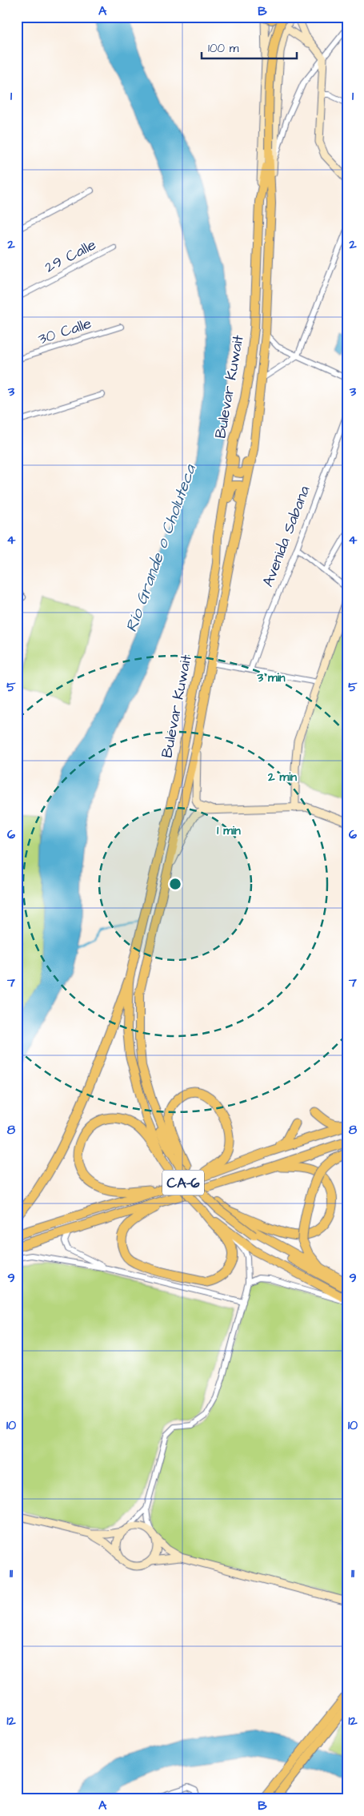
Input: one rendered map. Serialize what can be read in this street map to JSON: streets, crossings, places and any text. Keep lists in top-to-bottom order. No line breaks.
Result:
{"streets":{"highway":["CA-6"],"main road":["Bulevar Kuwait"],"street":["29 Calle","30 Calle","Avenida Sabana"]},"water":["Río Grande o Choluteca"],"scale_bar":"100 m","grid":{"columns":["A","B"],"rows":["1","2","3","4","5","6","7","8","9","10","11","12"]},"rings":["3 min","2 min","1 min"]}
